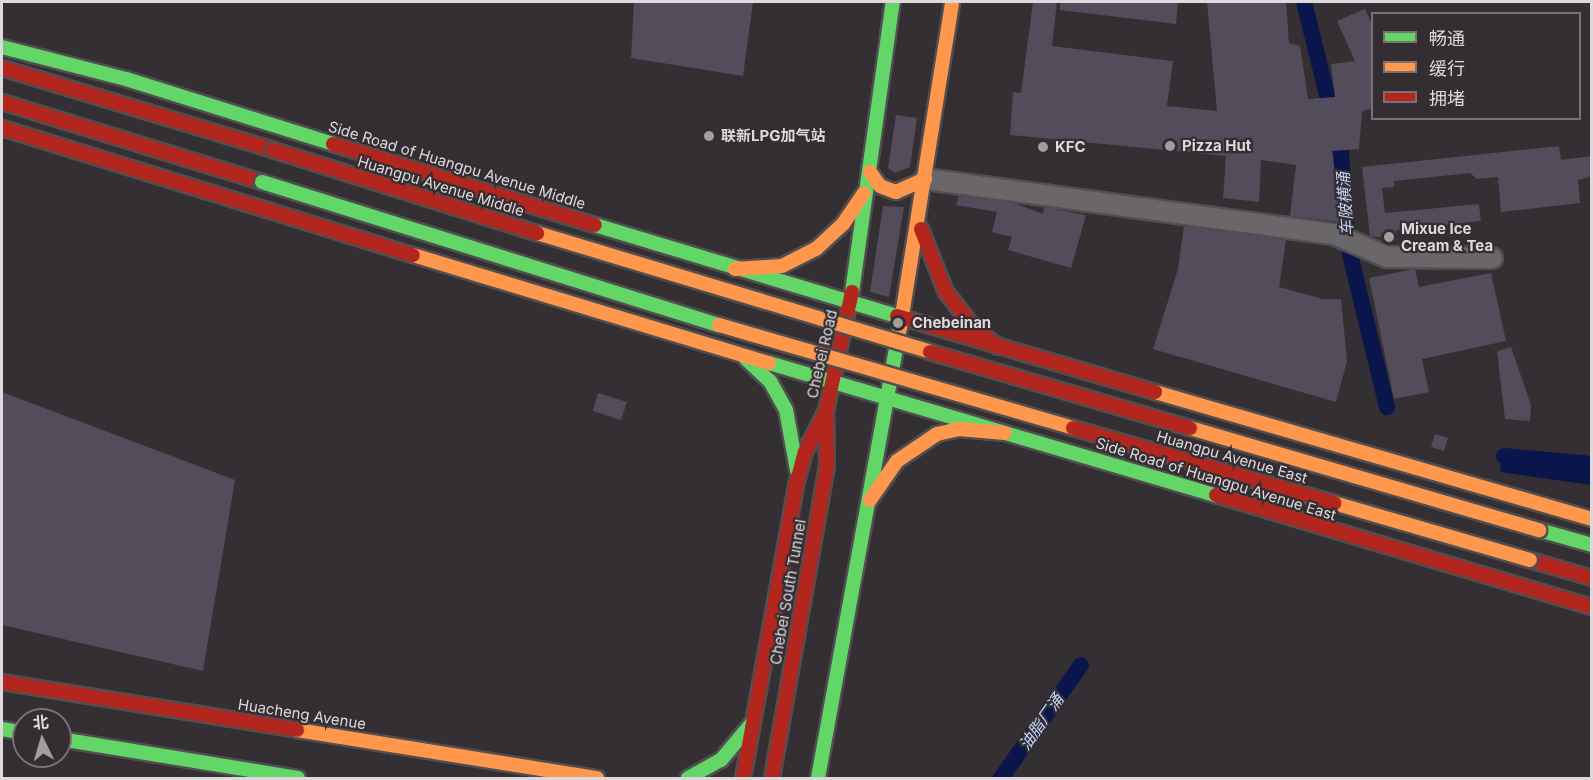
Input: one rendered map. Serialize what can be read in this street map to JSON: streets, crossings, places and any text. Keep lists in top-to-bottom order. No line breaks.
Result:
{"streets":{"main road":["Side Road of Huangpu Avenue Middle","Huangpu Avenue Middle","Chebei Road","Huangpu Avenue East","Side Road of Huangpu Avenue East","Chebei South Tunnel","Huacheng Avenue"]},"crossings":[["Side Road of Huangpu Avenue Middle","Chebei Road"],["Huangpu Avenue Middle","Huangpu Avenue East"],["Chebei Road","Side Road of Huangpu Avenue East"],["Chebei Road","Chebei South Tunnel"]],"water":["车陂横涌","油脂厂涌"],"places":["联新LPG加气站","Pizza Hut","KFC","Mixue Ice Cream & Tea","Chebeinan"],"legend":["畅通","缓行","拥堵"],"north":"top"}
